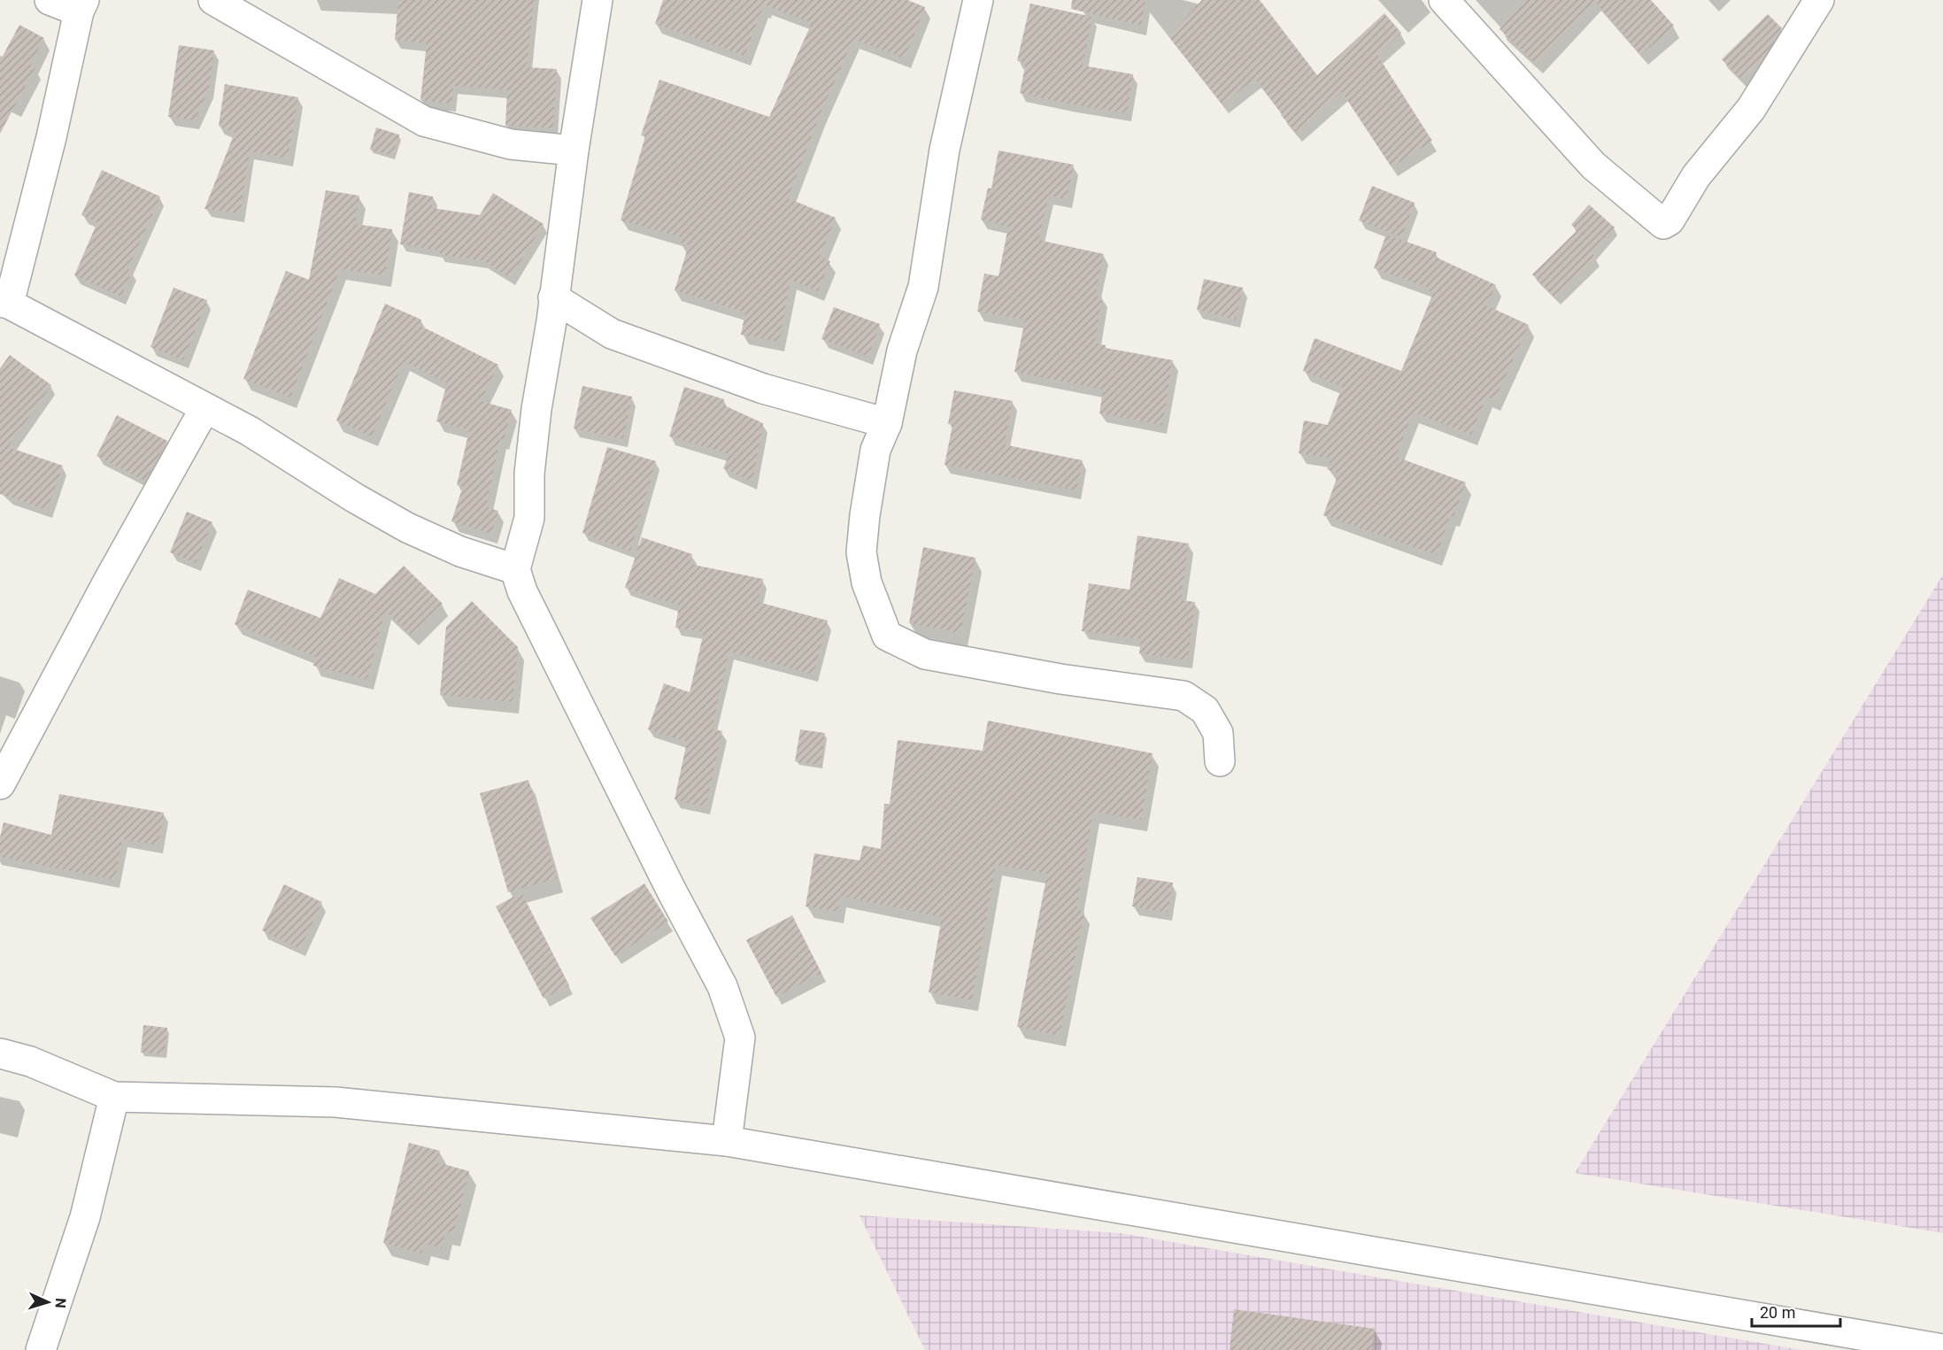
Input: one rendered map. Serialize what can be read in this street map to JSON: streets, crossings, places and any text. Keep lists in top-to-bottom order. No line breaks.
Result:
{"scale_bar":"20 m","north":"right"}
